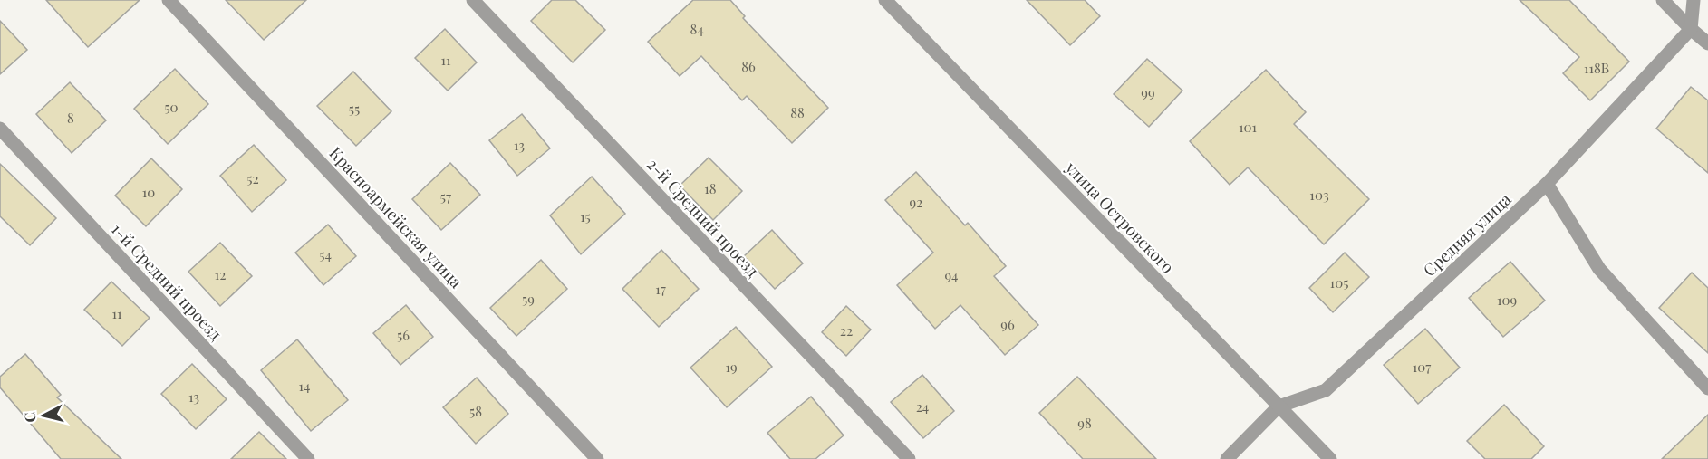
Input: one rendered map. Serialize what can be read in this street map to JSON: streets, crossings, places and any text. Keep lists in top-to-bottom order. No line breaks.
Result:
{"streets":{"street":["Красноармейская улица","2-й Средний проезд","улица Островского","Средняя улица","1-й Средний проезд"]},"crossings":[["улица Островского","Средняя улица"]],"house_numbers":["84","11","86","118В","99","50","55","88","8","101","13","52","18","10","103","57","92","15","54","12","94","105","17","59","109","11","96","22","56","19","107","14","13","24","58","98"],"north":"left"}
